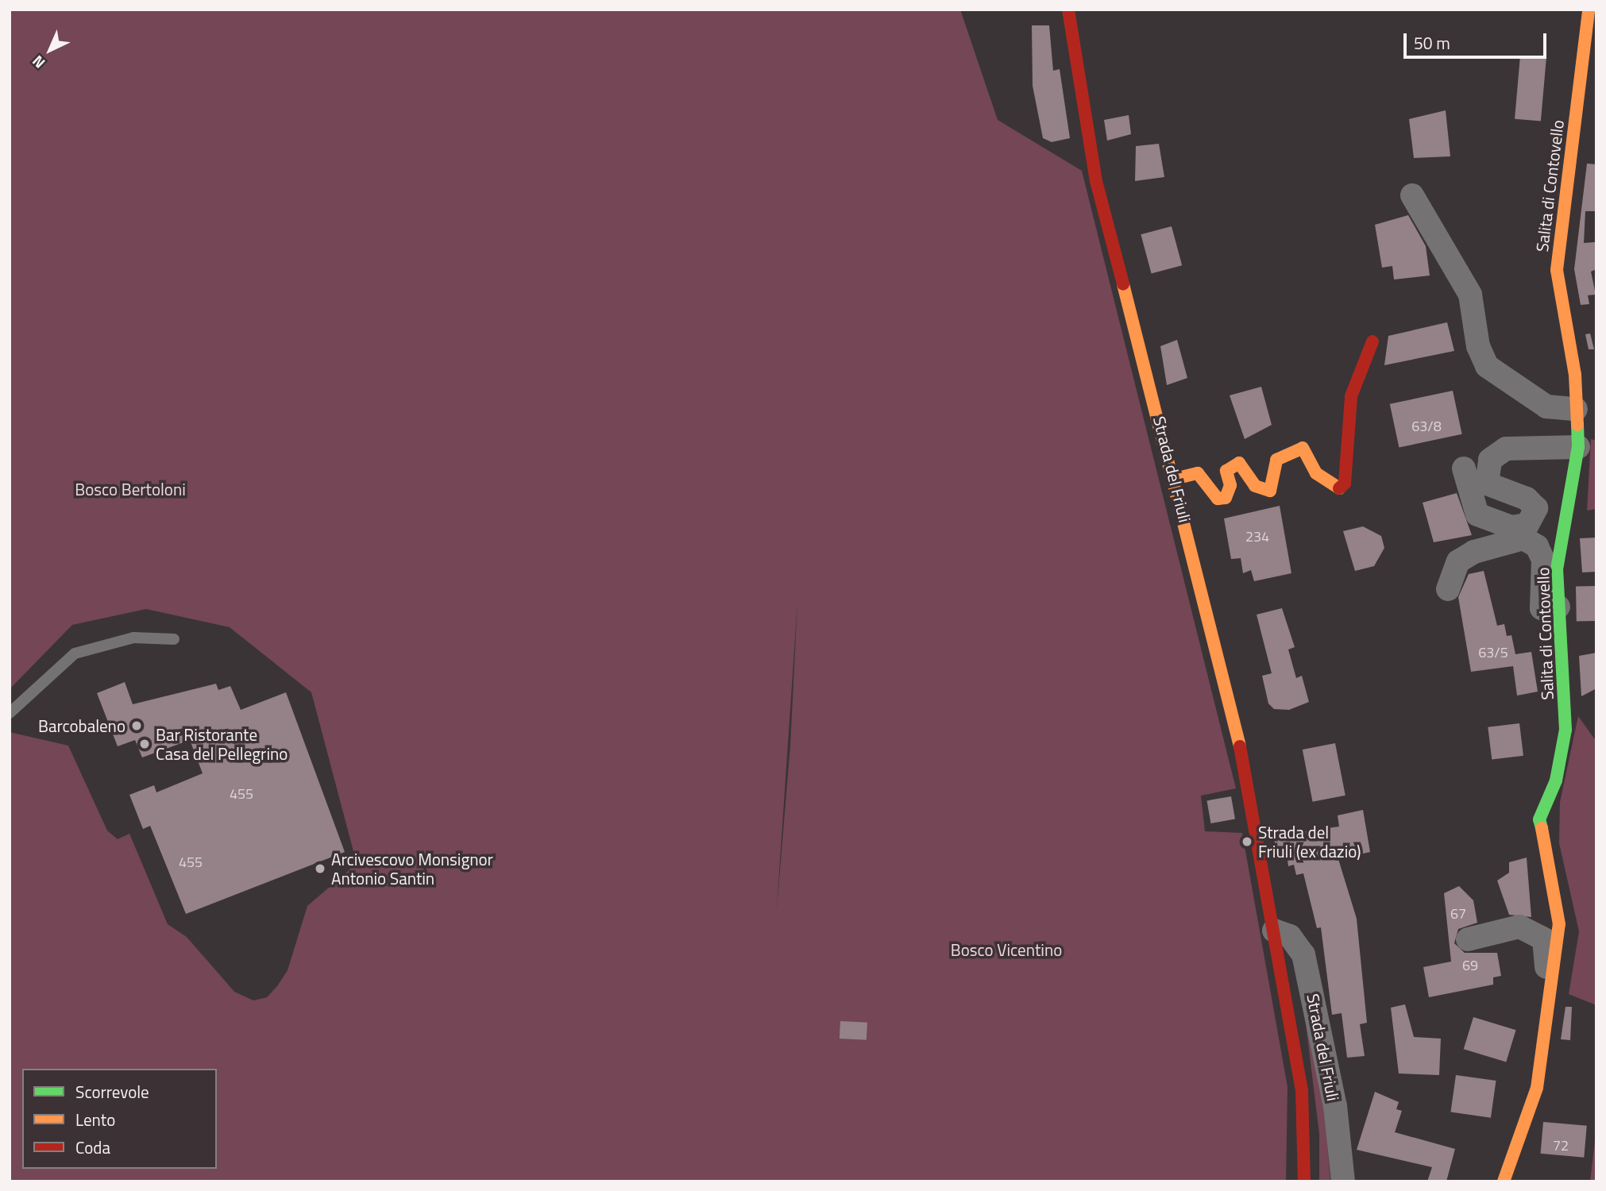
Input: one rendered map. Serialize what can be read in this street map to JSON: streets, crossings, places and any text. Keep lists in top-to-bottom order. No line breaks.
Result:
{"streets":{"street":["Salita di Contovello","Strada del Friuli"]},"parks":["Bosco Bertoloni","Bosco Vicentino"],"places":["Barcobaleno","Bar Ristorante Casa del Pellegrino","Strada del Friuli (ex dazio)","Arcivescovo Monsignor Antonio Santin"],"house_numbers":["63/8","234","63/5","455","455","67","69","72"],"legend":["Scorrevole","Lento","Coda"],"scale_bar":"50 m","north":"bottom left"}
